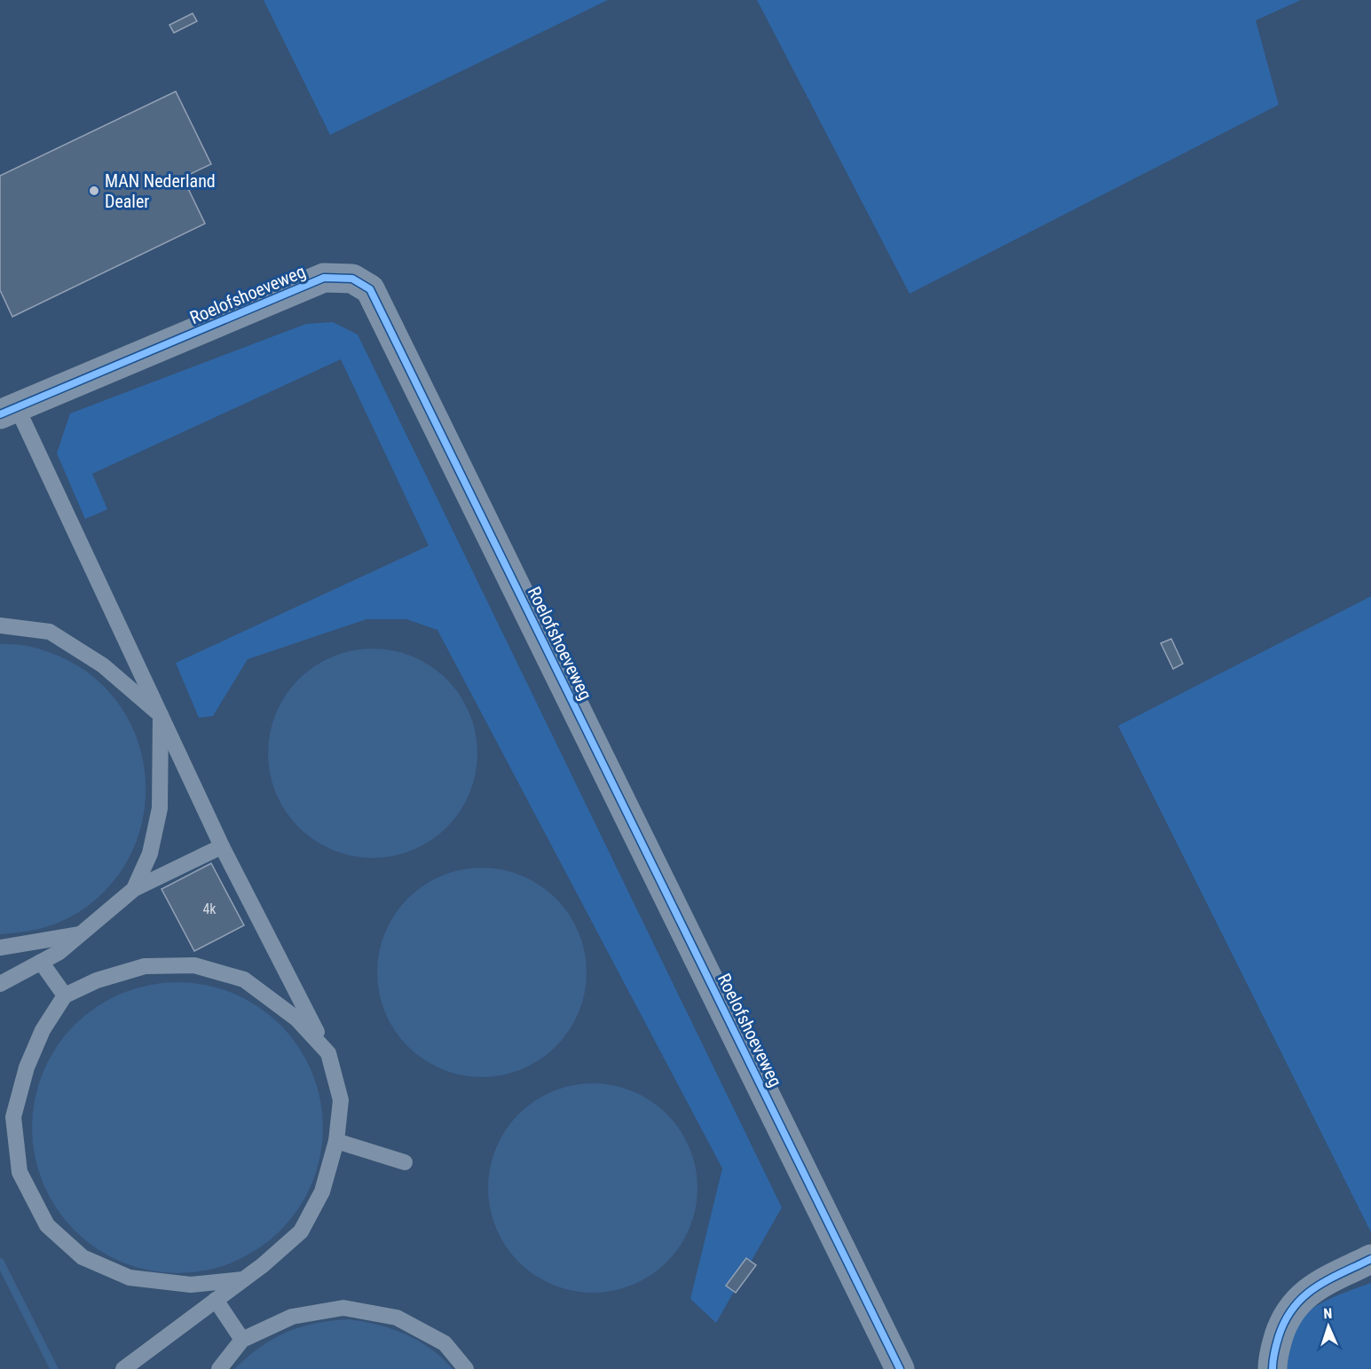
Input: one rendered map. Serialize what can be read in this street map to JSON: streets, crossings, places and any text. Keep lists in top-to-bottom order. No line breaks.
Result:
{"streets":{"street":["Roelofshoeveweg"]},"places":["MAN Nederland Dealer"],"house_numbers":["4k"],"north":"top"}
